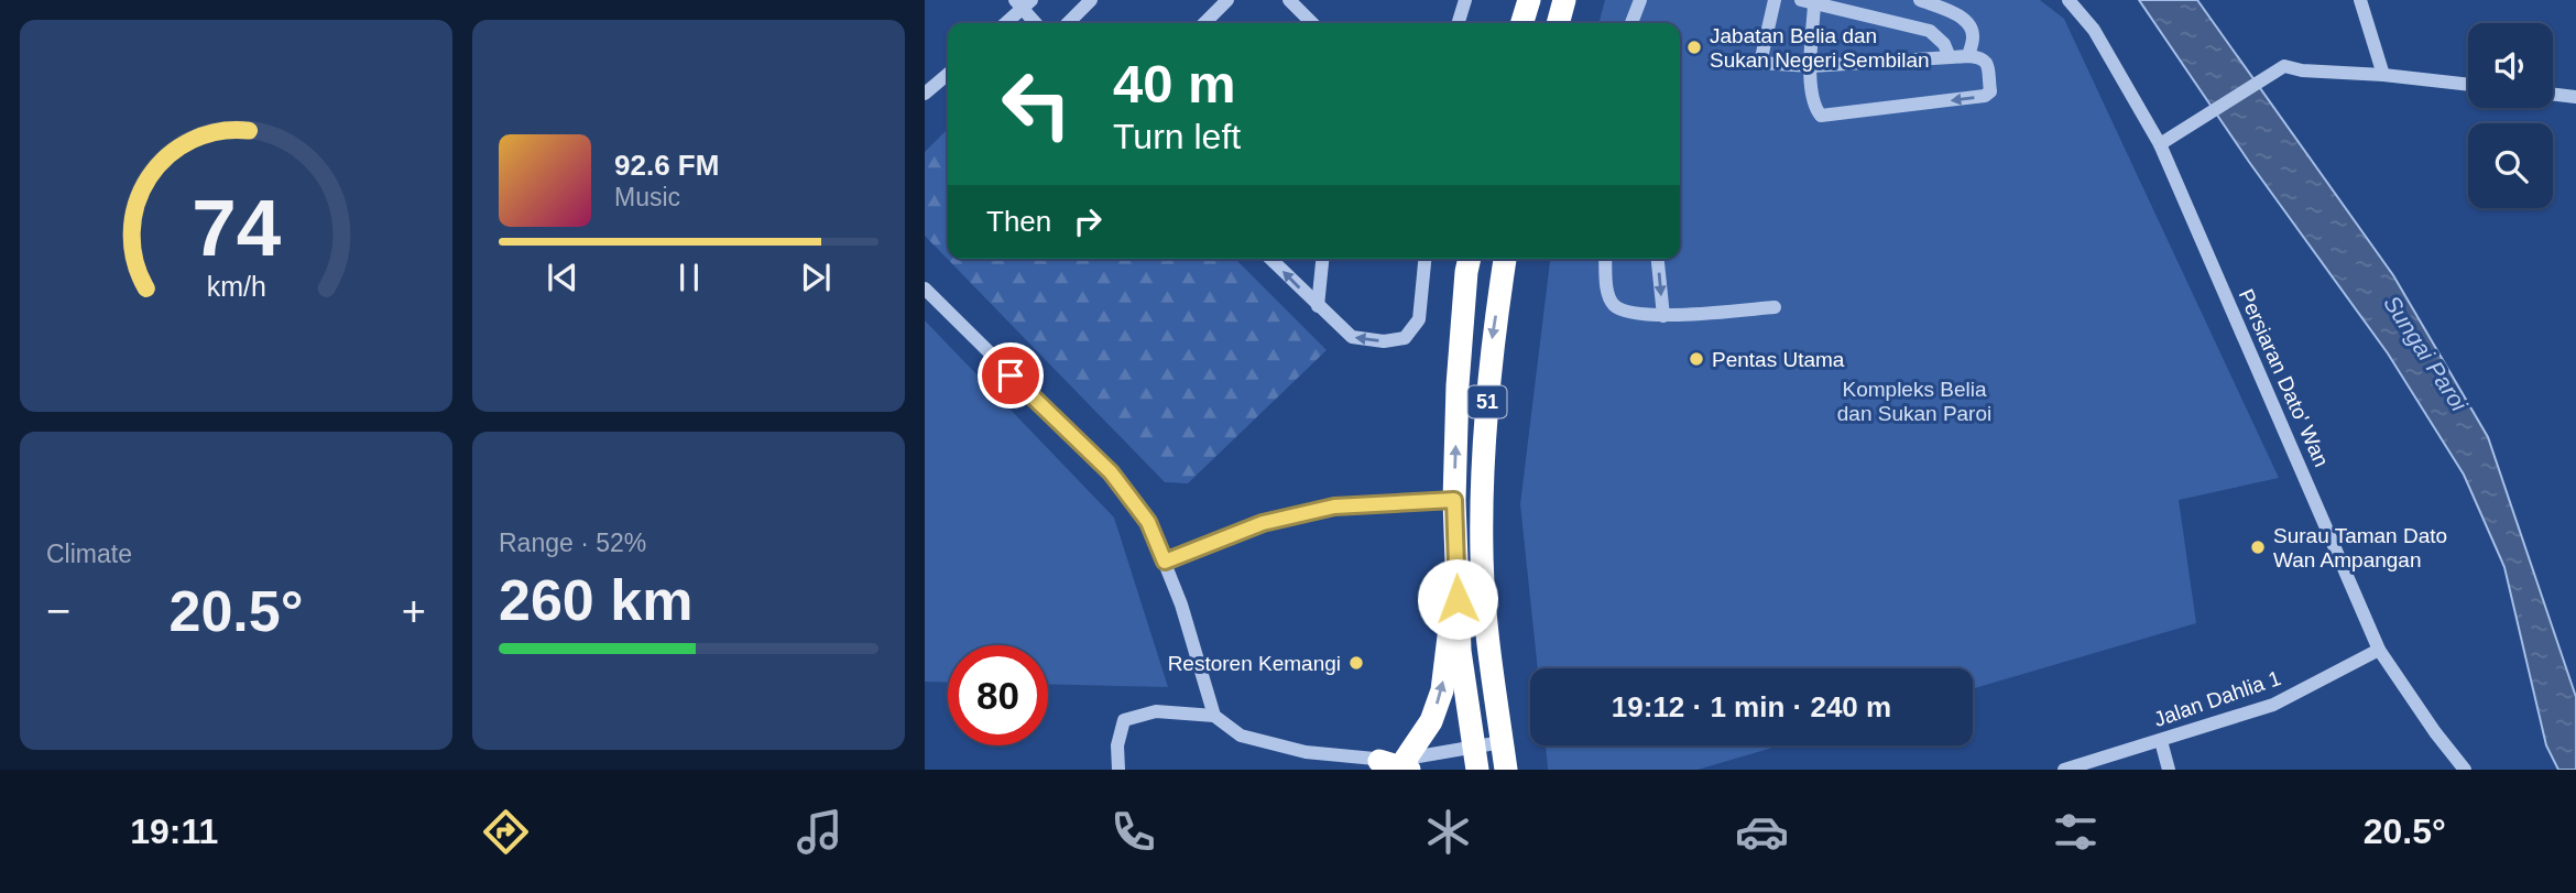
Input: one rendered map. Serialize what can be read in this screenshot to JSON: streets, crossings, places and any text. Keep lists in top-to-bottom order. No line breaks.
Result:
{"streets":{"highway":["51"],"street":["Persiaran Dato' Wan","Jalan Dahlia 1"]},"crossings":[["Persiaran Dato' Wan","Jalan Dahlia 1"]],"water":["Sungai Paroi"],"parks":["Kompleks Belia dan Sukan Paroi"],"places":["Jabatan Belia dan Sukan Negeri Sembilan","Pentas Utama","Surau Taman Dato Wan Ampangan","Restoren Kemangi"],"page":{"turn":["40 m","Turn left"],"song":["92.6 FM","Music"],"then":"Then","tile":["Climate",["Range · 52%","260 km"]],"heat":["−","20.5°","+"],"limit":"80","trip":"19:12 · 1 min · 240 m","tabs":["19:11","20.5°"],"gauge":["74","km/h"]}}
